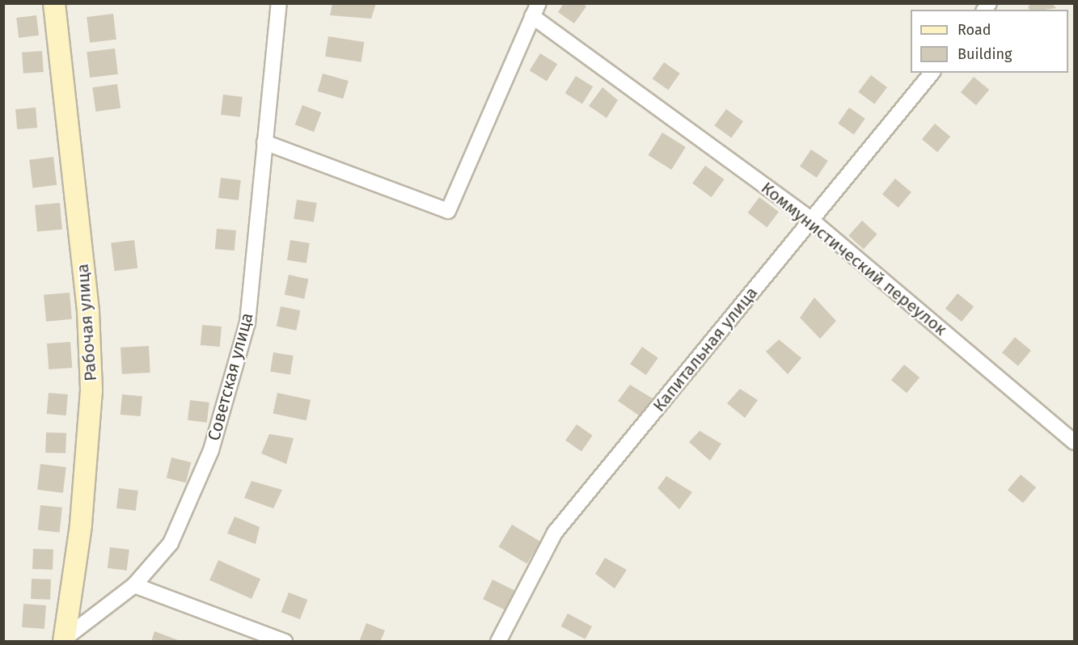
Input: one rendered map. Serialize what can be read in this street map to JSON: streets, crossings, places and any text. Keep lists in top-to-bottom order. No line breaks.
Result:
{"streets":{"main road":["Рабочая улица"],"street":["Коммунистический переулок","Капитальная улица","Советская улица"]},"crossings":[["Коммунистический переулок","Капитальная улица"],["Рабочая улица","Советская улица"]],"legend":["Road","Building"]}
